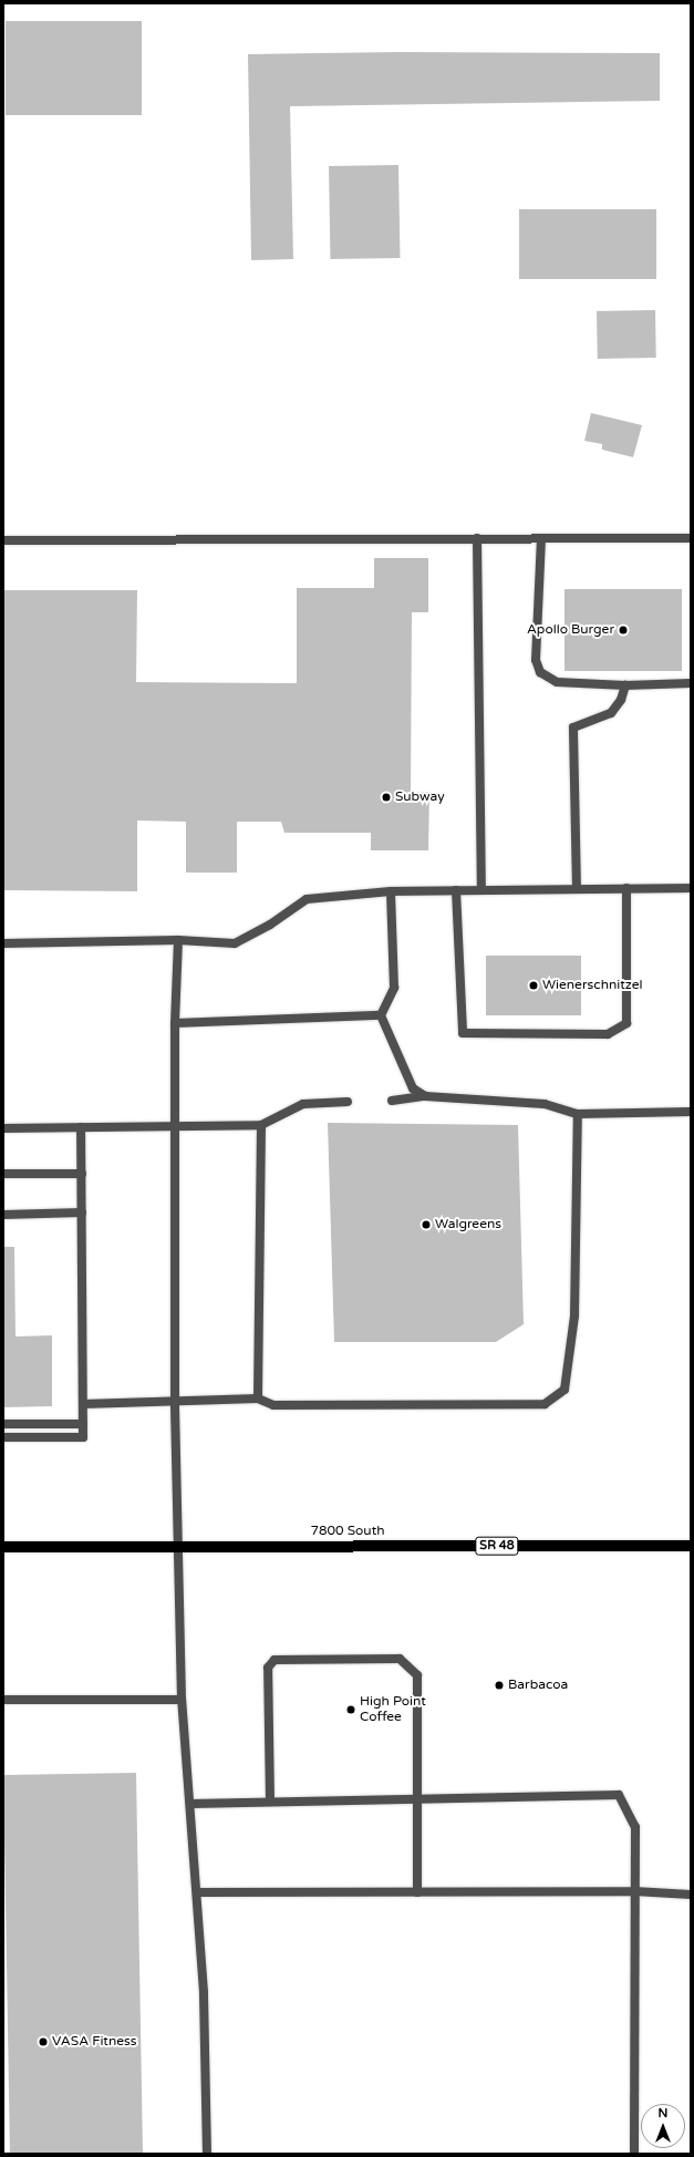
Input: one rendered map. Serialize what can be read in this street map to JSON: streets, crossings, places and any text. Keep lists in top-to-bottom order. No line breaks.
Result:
{"streets":{"main road":["7800 South","SR 48"]},"places":["Apollo Burger","Subway","Wienerschnitzel","Walgreens","Barbacoa","High Point Coffee","VASA Fitness"],"north":"top"}
